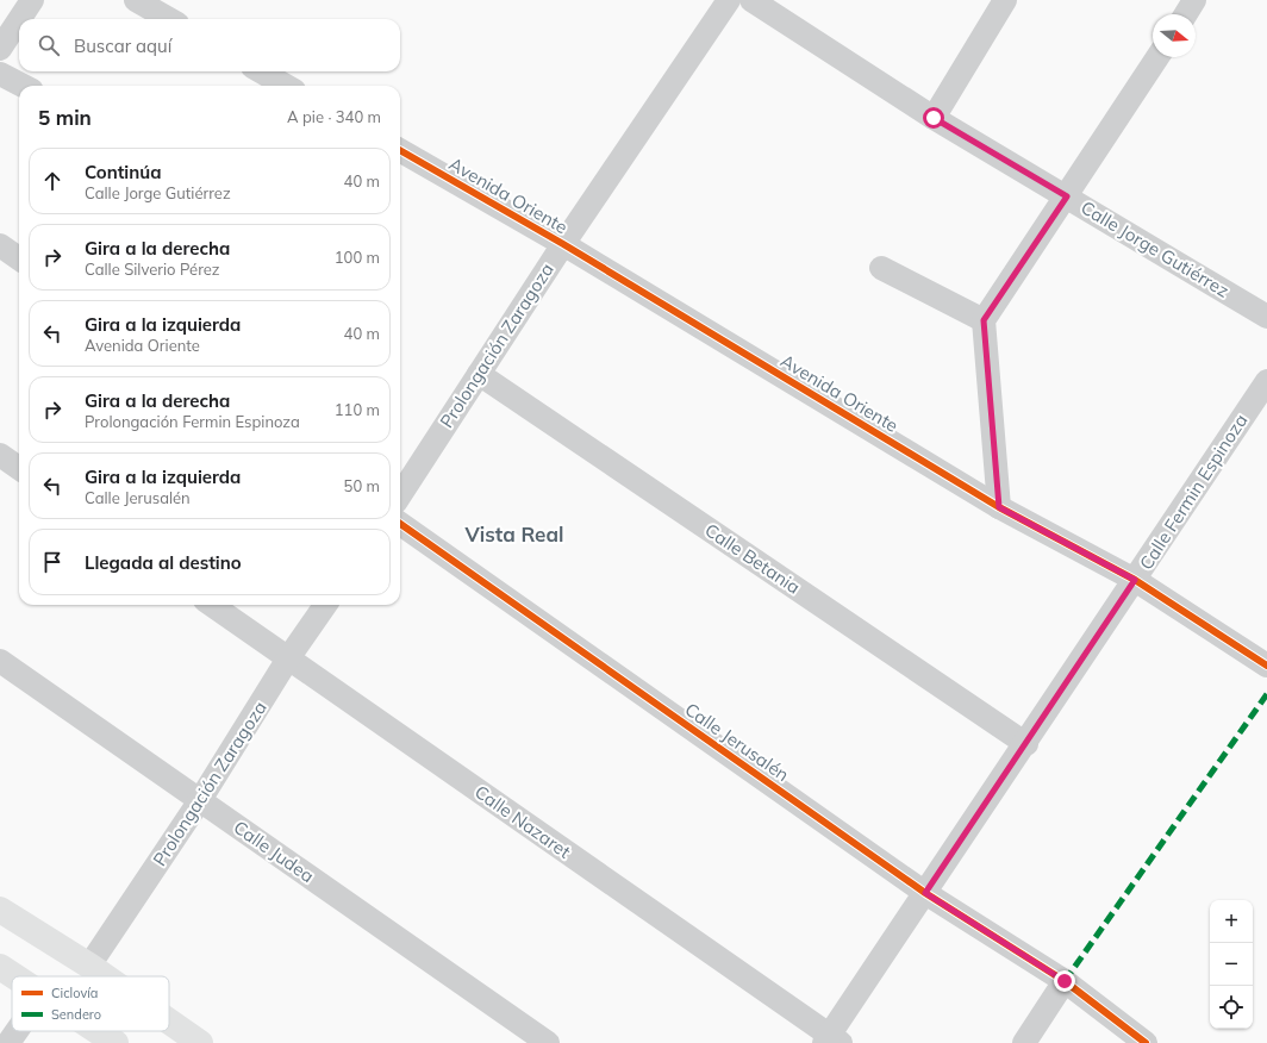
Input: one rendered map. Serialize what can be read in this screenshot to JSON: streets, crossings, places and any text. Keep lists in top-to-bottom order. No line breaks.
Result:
{"streets":{"street":["Avenida Oriente","Calle Jorge Gutiérrez","Prolongación Zaragoza","Calle Fermin Espinoza","Calle Betania","Calle Jerusalén","Calle Nazaret","Calle Judea"]},"crossings":[["Avenida Oriente","Prolongación Zaragoza"],["Avenida Oriente","Calle Fermin Espinoza"],["Prolongación Zaragoza","Calle Betania"],["Prolongación Zaragoza","Calle Nazaret"],["Prolongación Zaragoza","Calle Judea"],["Calle Fermin Espinoza","Calle Betania"],["Calle Fermin Espinoza","Calle Jerusalén"],["Calle Fermin Espinoza","Calle Nazaret"]],"districts":["Vista Real"],"legend":["Ciclovía","Sendero"],"north":"right","page":{"search":"Buscar aquí","heading":["5 min","A pie · 340 m"],"list":[["Continúa","Calle Jorge Gutiérrez","40 m"],["Gira a la derecha","Calle Silverio Pérez","100 m"],["Gira a la izquierda","Avenida Oriente","40 m"],["Gira a la derecha","Prolongación Fermin Espinoza","110 m"],["Gira a la izquierda","Calle Jerusalén","50 m"],"Llegada al destino"],"map_buttons":["+","−"]}}
